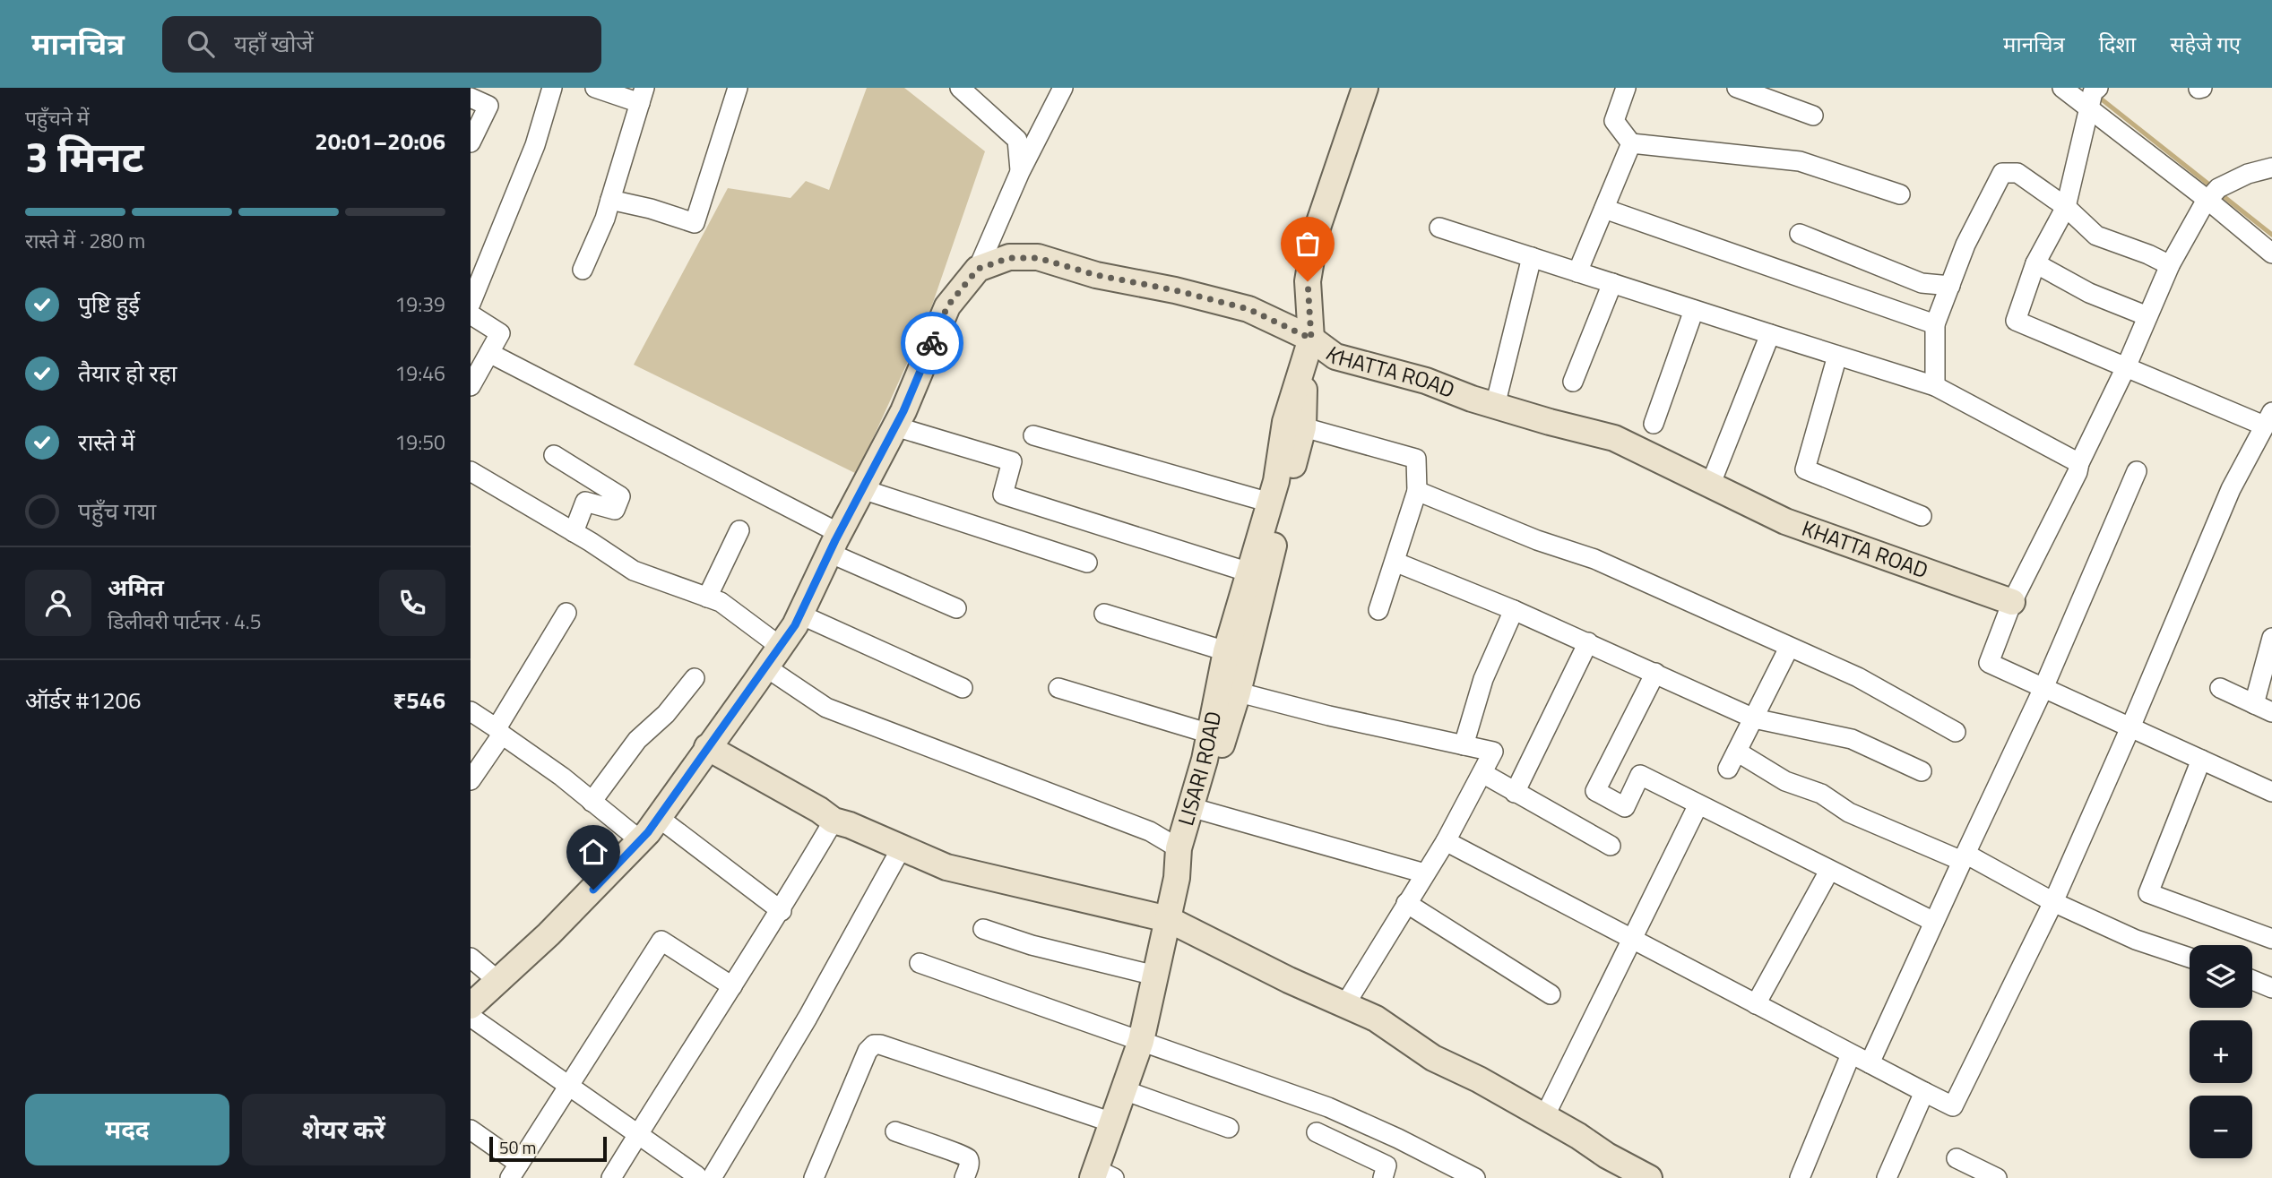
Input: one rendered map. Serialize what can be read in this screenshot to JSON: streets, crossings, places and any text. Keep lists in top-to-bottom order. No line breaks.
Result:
{"streets":{"street":["KHATTA ROAD","LISARI ROAD"]},"crossings":[["KHATTA ROAD","LISARI ROAD"]],"scale_bar":"50 m","page":{"header":"मानचित्र","search":"यहाँ खोजें","nav":["मानचित्र","दिशा","सहेजे गए"],"heading":["3 मिनट","पहुँचने में","20:01–20:06"],"panel":["अमित","डिलीवरी पार्टनर · 4.5","ऑर्डर #1206","₹546"],"bar":"रास्ते में · 280 m","list":[["पुष्टि हुई","19:39"],["तैयार हो रहा","19:46"],["रास्ते में","19:50"],"पहुँच गया"],"map_buttons":["+","−"],"buttons":["मदद","शेयर करें"],"scale":"50 m"}}
